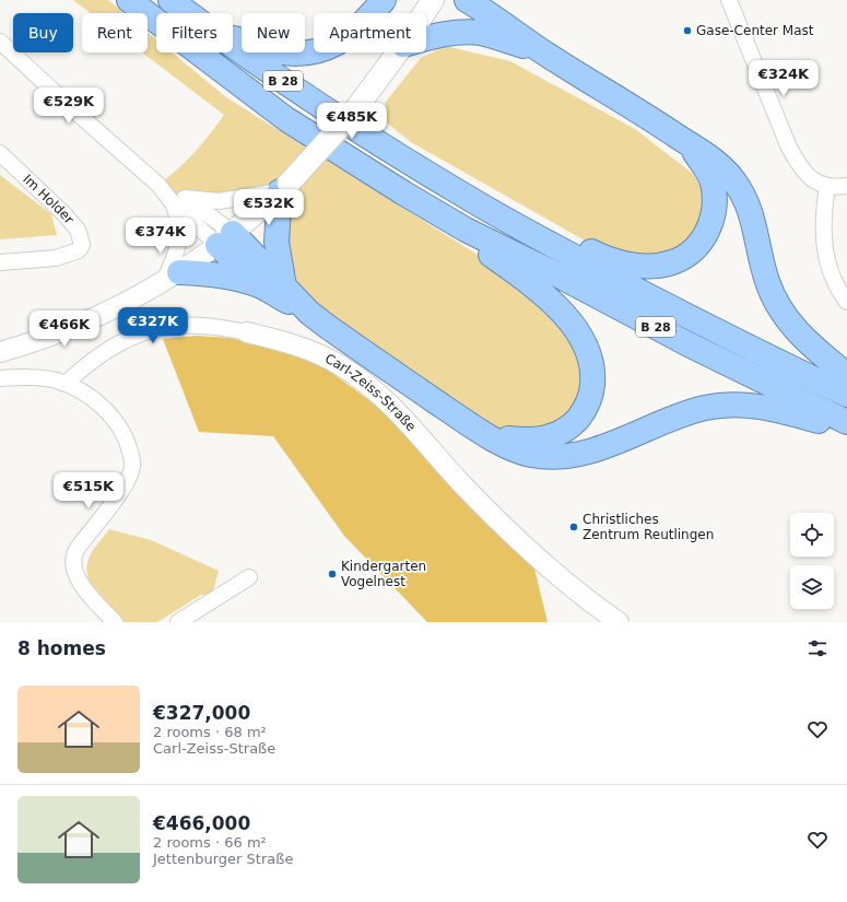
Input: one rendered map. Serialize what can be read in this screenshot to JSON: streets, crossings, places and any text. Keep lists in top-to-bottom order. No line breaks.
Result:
{"streets":{"highway":["B 28"],"street":["Im Holder","Carl-Zeiss-Straße"]},"places":["Gase-Center Mast","Christliches Zentrum Reutlingen","Kindergarten Vogelnest"],"page":{"chip":["Buy","Rent","Filters","New","Apartment"],"price":["€324K","€529K","€485K","€532K","€374K","€327K","€466K","€515K"],"heading":"8 homes","list":[{"name":"€327,000","note":"2 rooms · 68 m² · Carl-Zeiss-Straße"},{"name":"€466,000","note":"2 rooms · 66 m² · Jettenburger Straße"}]}}
